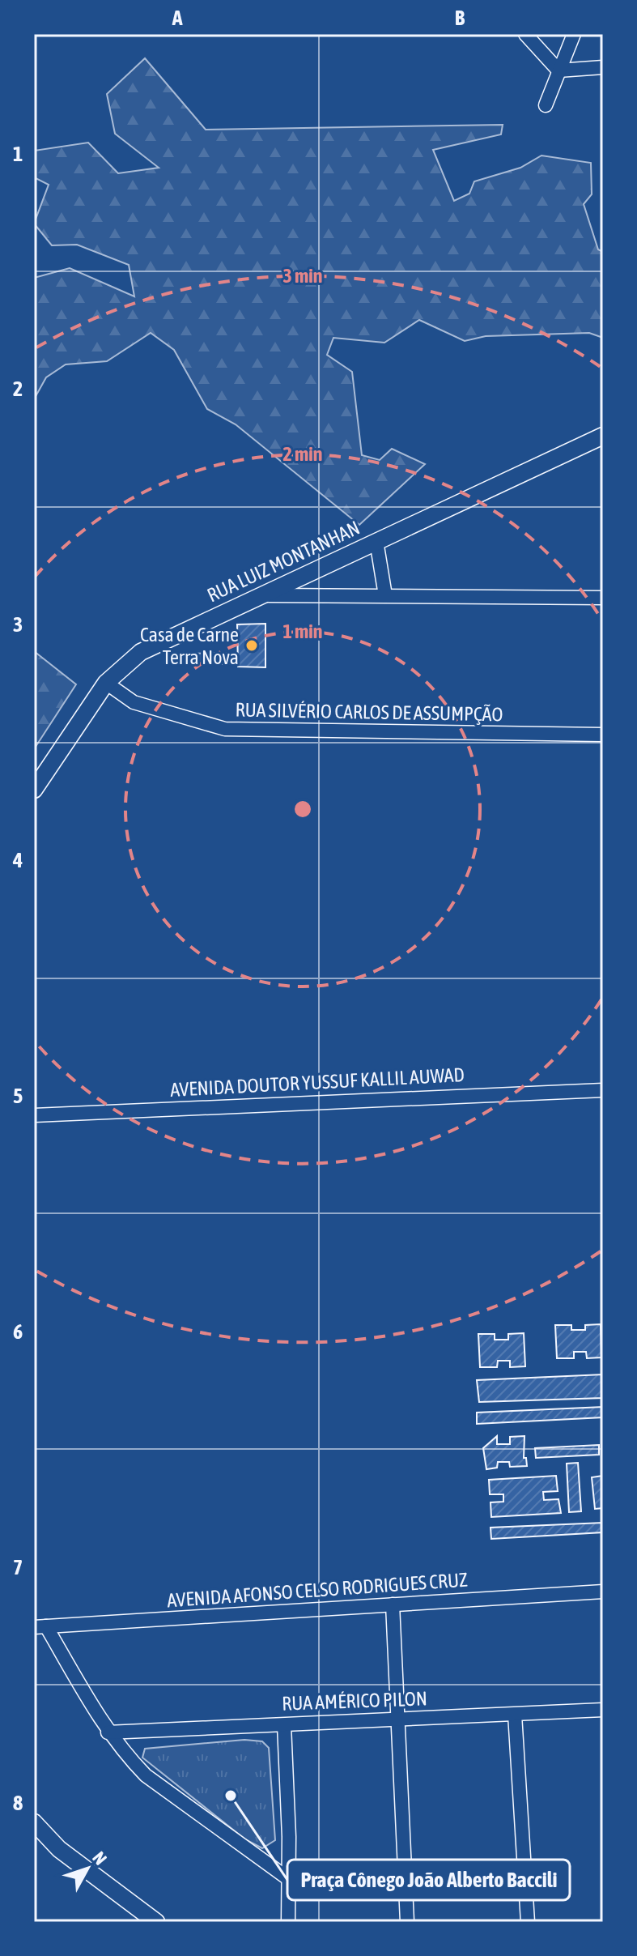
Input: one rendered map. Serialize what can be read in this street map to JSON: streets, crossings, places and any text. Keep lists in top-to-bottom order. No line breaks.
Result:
{"streets":{"street":["RUA LUIZ MONTANHAN","RUA SILVÉRIO CARLOS DE ASSUMPÇÃO","AVENIDA DOUTOR YUSSUF KALLIL AUWAD","AVENIDA AFONSO CELSO RODRIGUES CRUZ","RUA AMÉRICO PILON"]},"crossings":[["RUA LUIZ MONTANHAN","RUA SILVÉRIO CARLOS DE ASSUMPÇÃO"]],"places":["Casa de Carne Terra Nova","Praça Cônego João Alberto Baccili"],"north":"top right","grid":{"columns":["A","B"],"rows":["1","2","3","4","5","6","7","8"]},"rings":["3 min","2 min","1 min"]}
